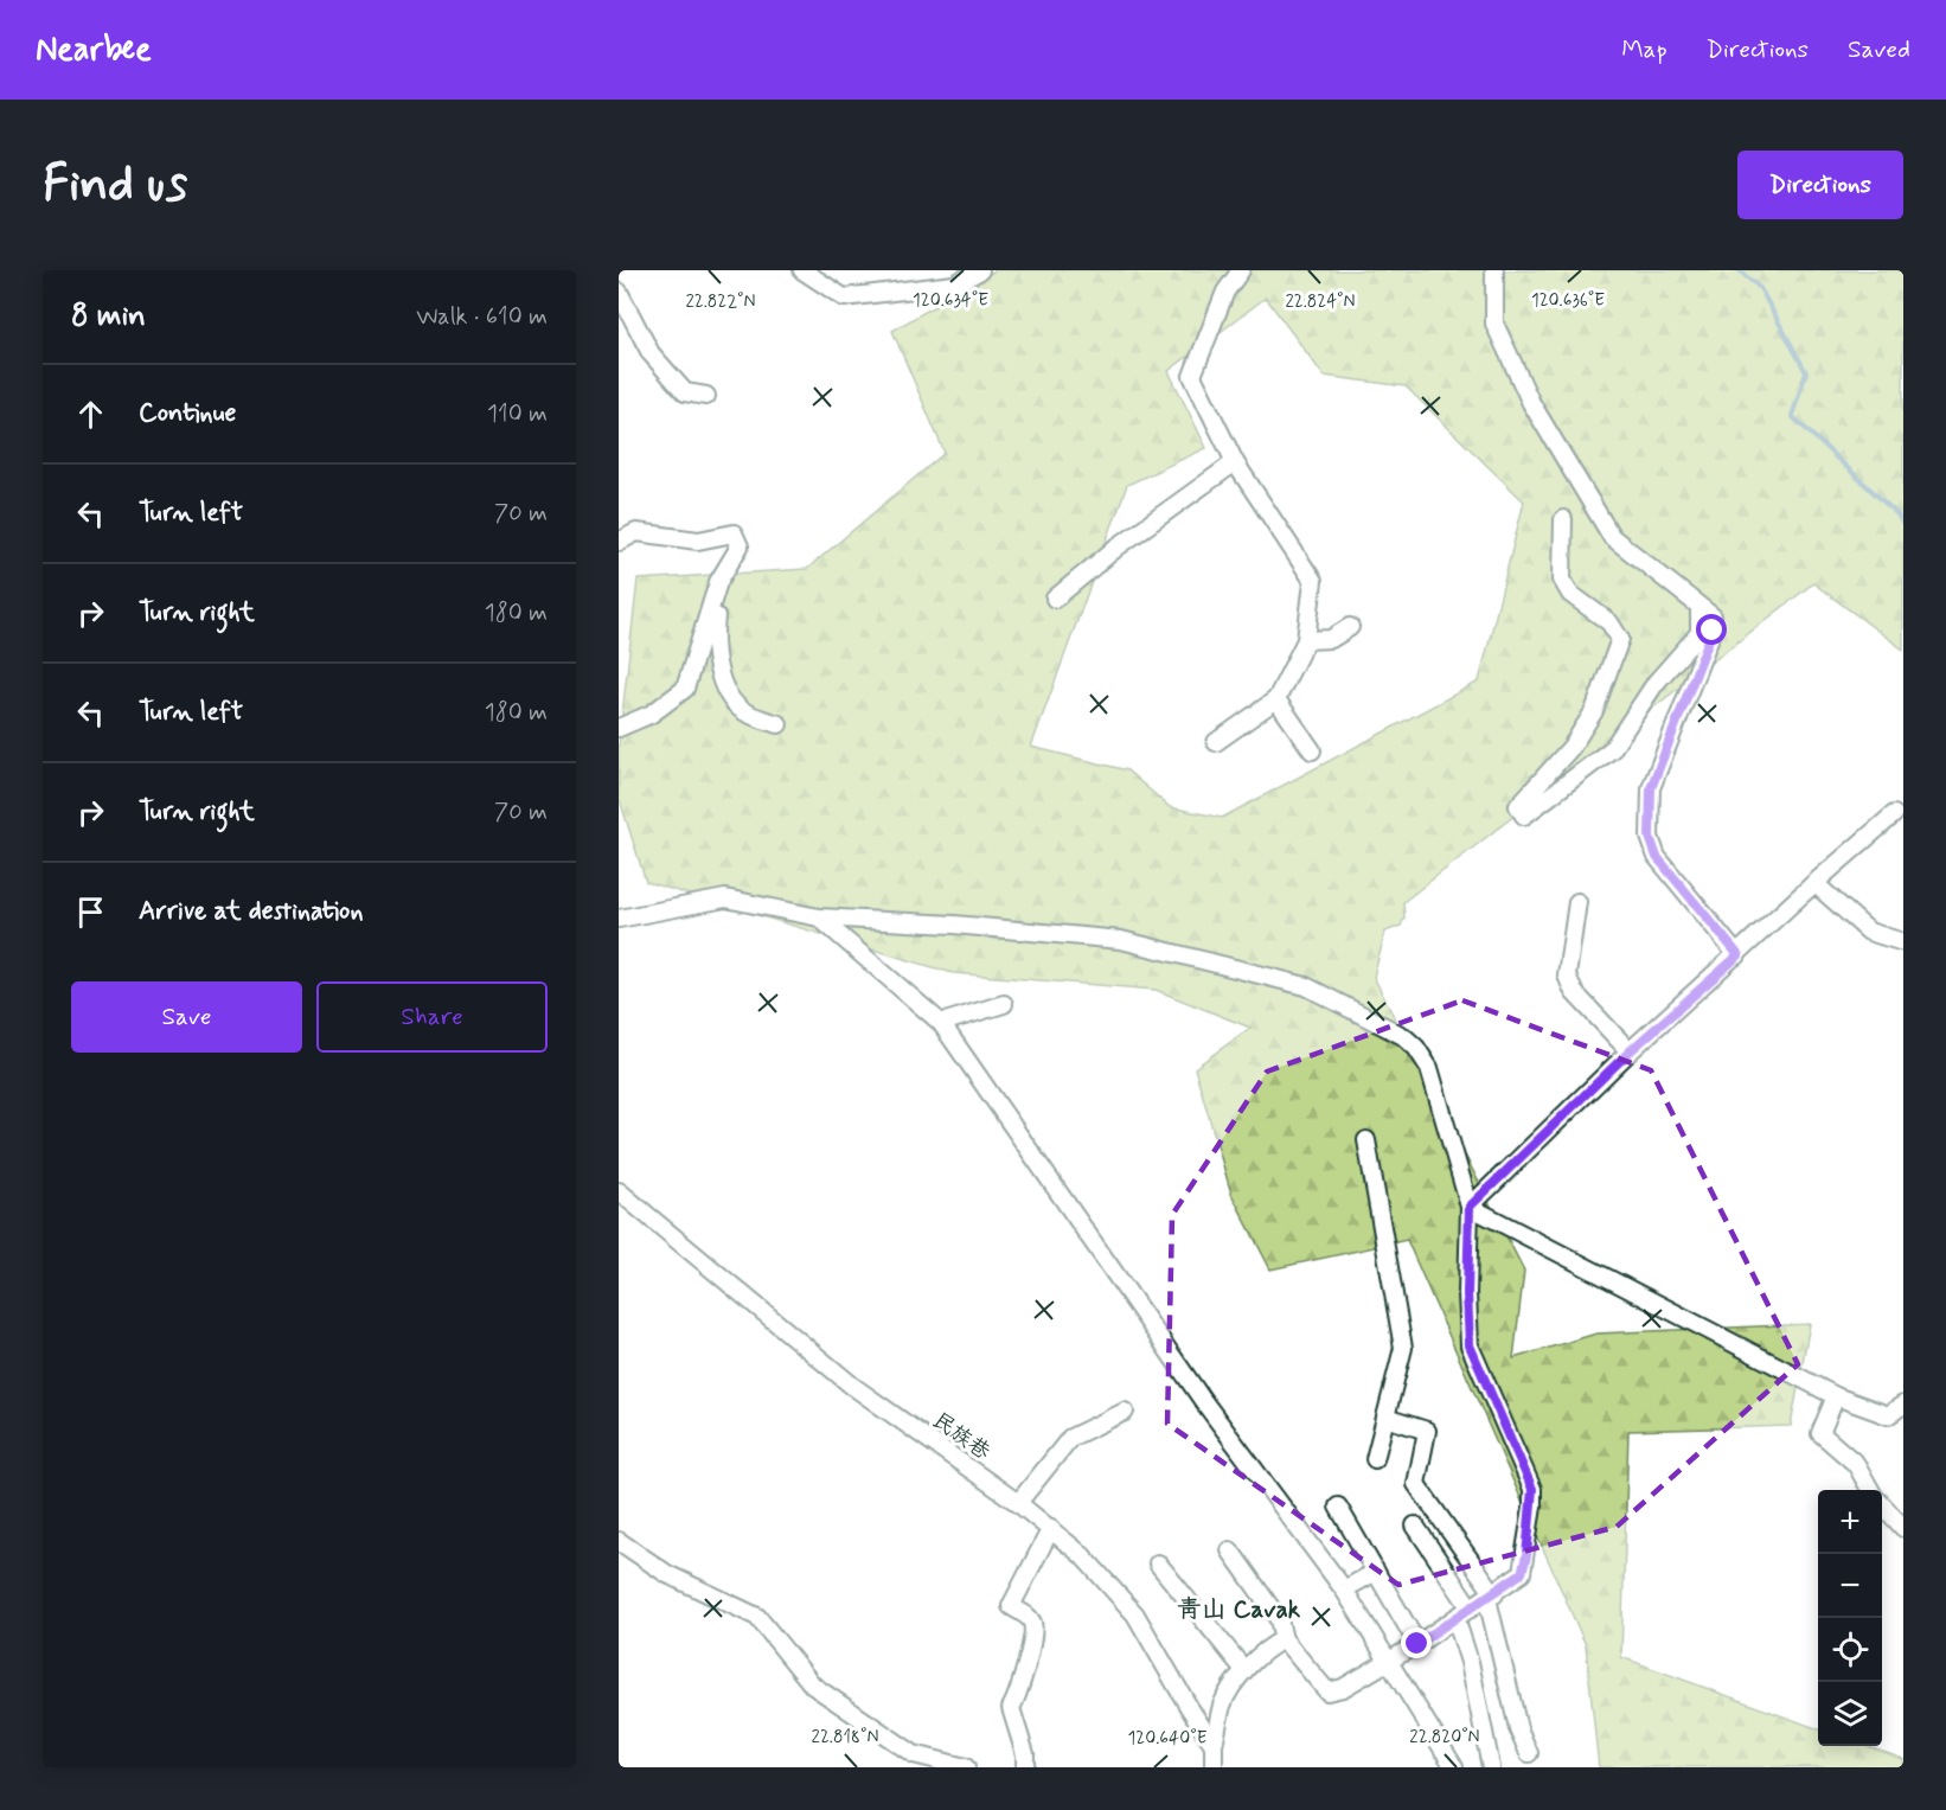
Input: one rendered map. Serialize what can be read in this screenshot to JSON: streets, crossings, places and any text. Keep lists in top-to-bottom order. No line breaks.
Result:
{"streets":{"street":["民族巷"]},"districts":["青山 Cavak"],"page":{"header":"Nearbee","nav":["Map","Directions","Saved"],"buttons":["Directions",["Save","Share"]],"title":"Find us","heading":["8 min","Walk · 610 m"],"list":[["Continue","110 m"],["Turn left","70 m"],["Turn right","180 m"],["Turn left","180 m"],["Turn right","70 m"],"Arrive at destination"],"map_buttons":["+","−"]},"coordinates":["120.634°E","120.636°E","22.822°N","22.824°N","22.818°N","22.820°N","120.640°E"]}
